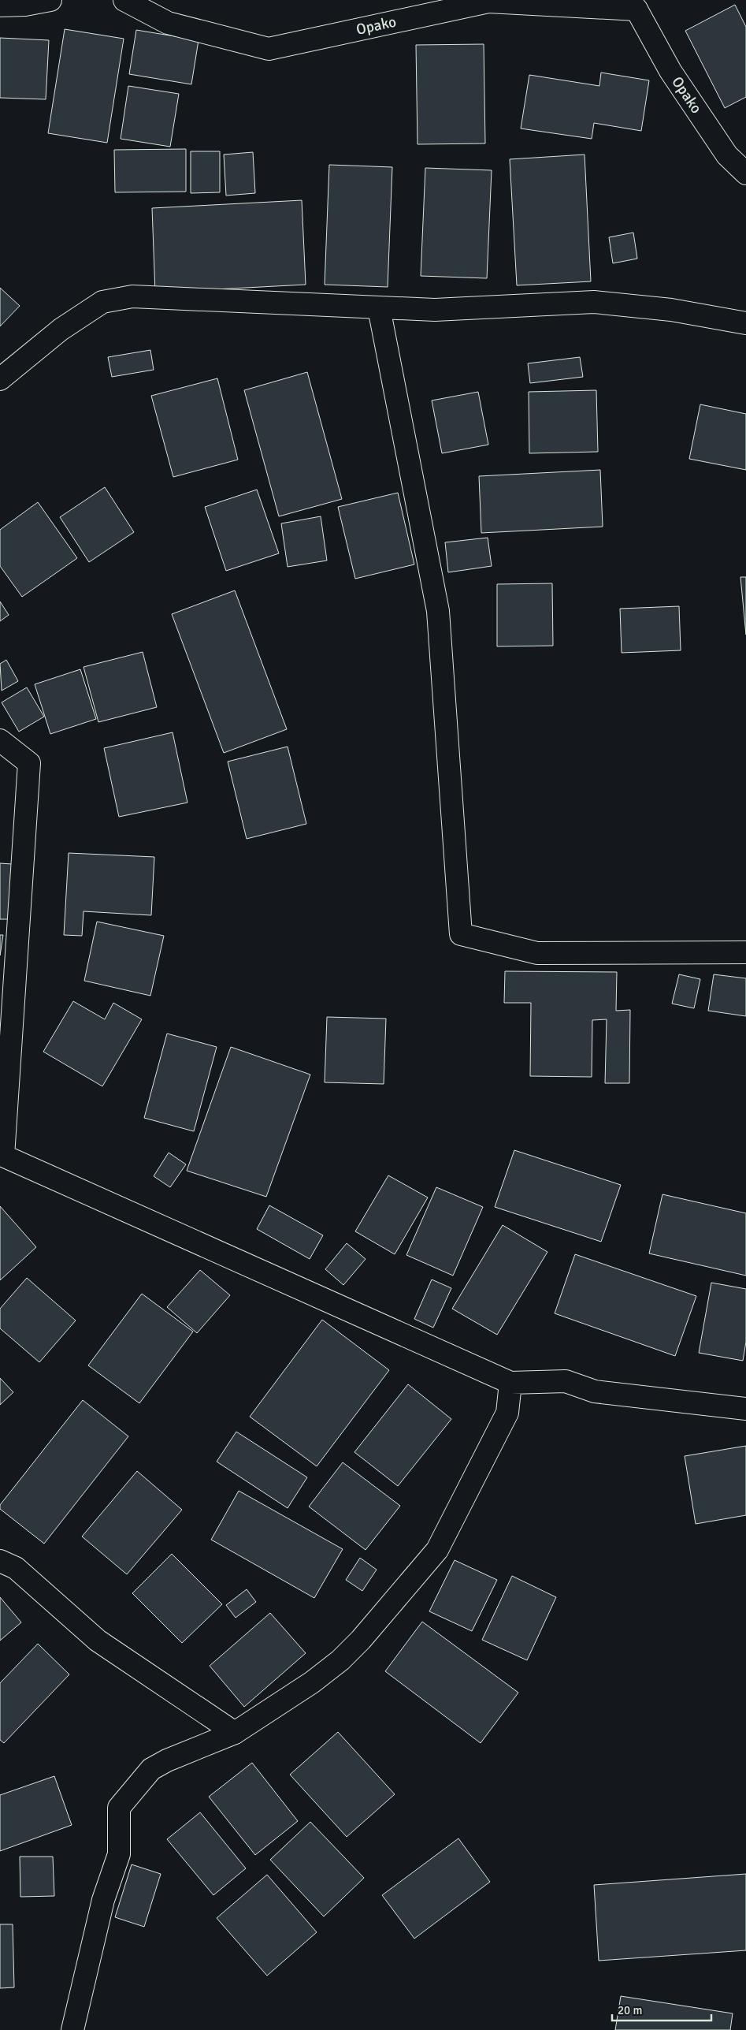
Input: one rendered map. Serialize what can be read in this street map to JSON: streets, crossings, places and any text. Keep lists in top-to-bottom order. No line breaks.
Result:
{"streets":{"street":["Opako"]},"scale_bar":"20 m"}
